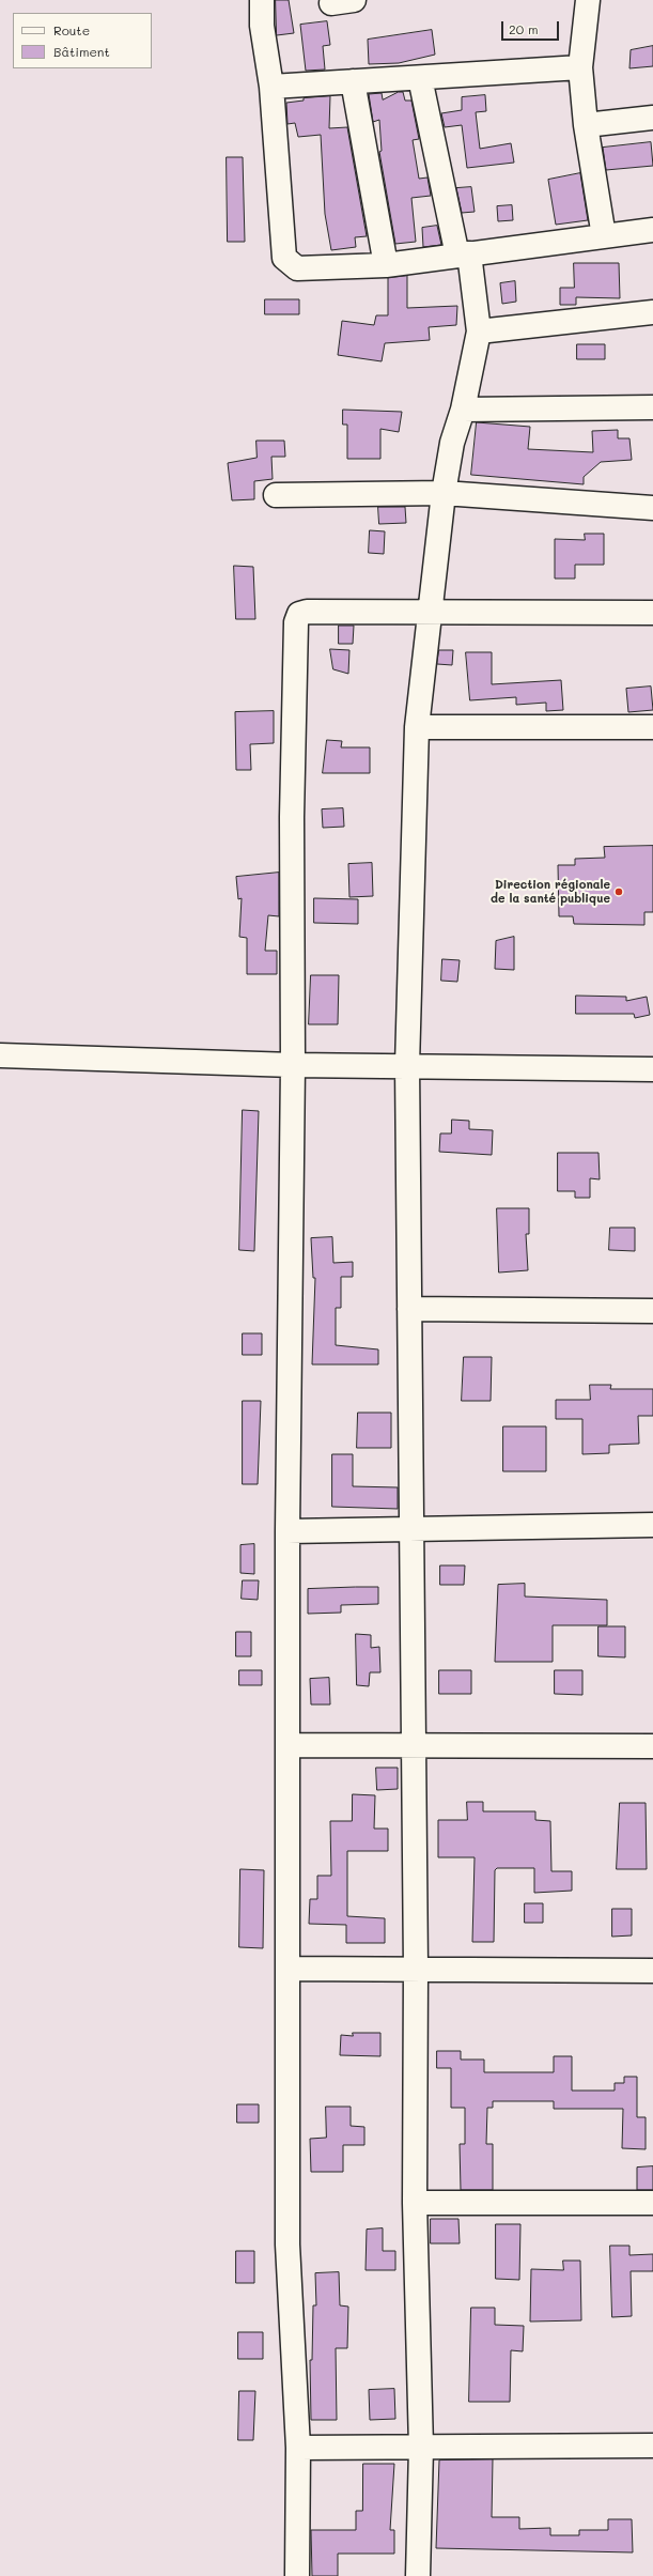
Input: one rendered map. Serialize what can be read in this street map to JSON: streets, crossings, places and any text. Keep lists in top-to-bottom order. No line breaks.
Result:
{"places":["Direction régionale de la santé publique"],"legend":["Route","Bâtiment"],"scale_bar":"20 m"}
